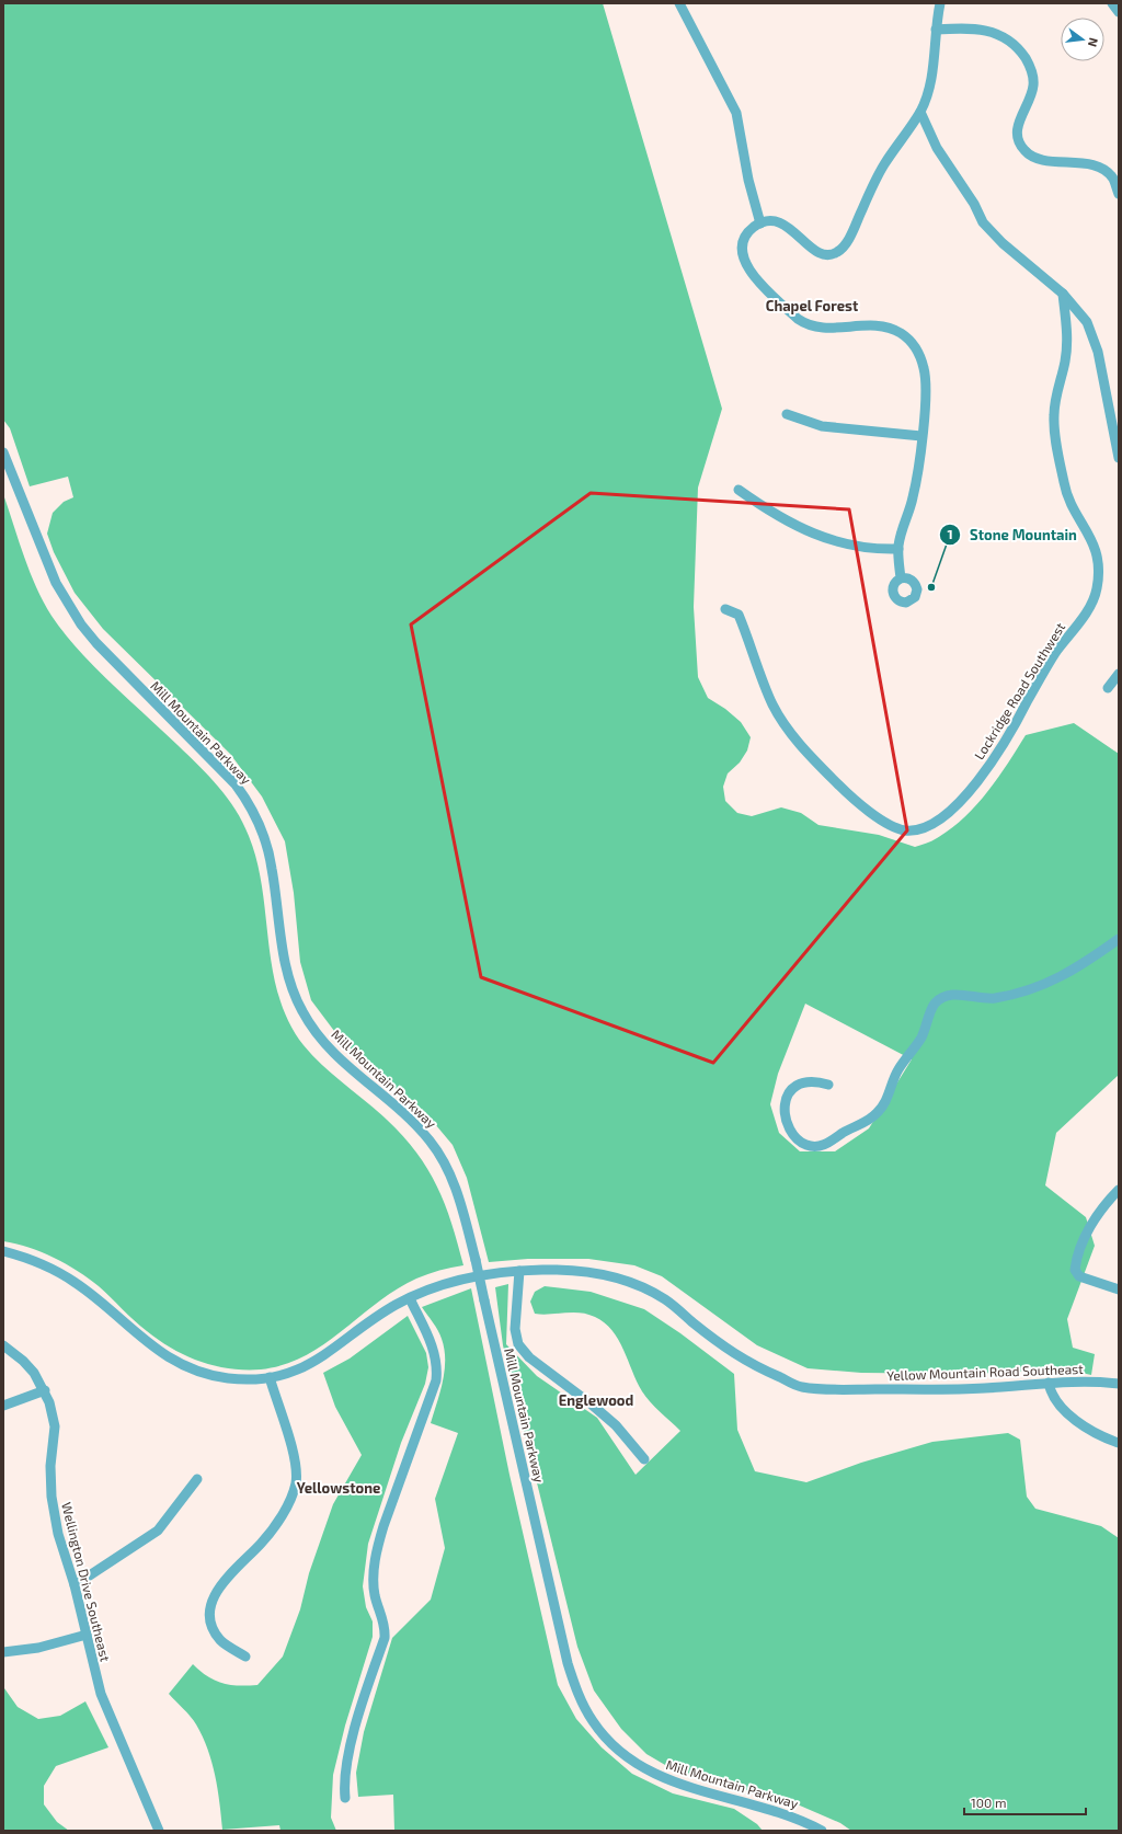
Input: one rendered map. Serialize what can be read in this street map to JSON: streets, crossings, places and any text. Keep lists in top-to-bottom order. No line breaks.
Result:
{"streets":{"street":["Lockridge Road Southwest","Mill Mountain Parkway","Yellow Mountain Road Southeast","Wellington Drive Southeast"]},"districts":["Chapel Forest","Englewood","Yellowstone"],"places":["Stone Mountain"],"scale_bar":"100 m","north":"right"}
